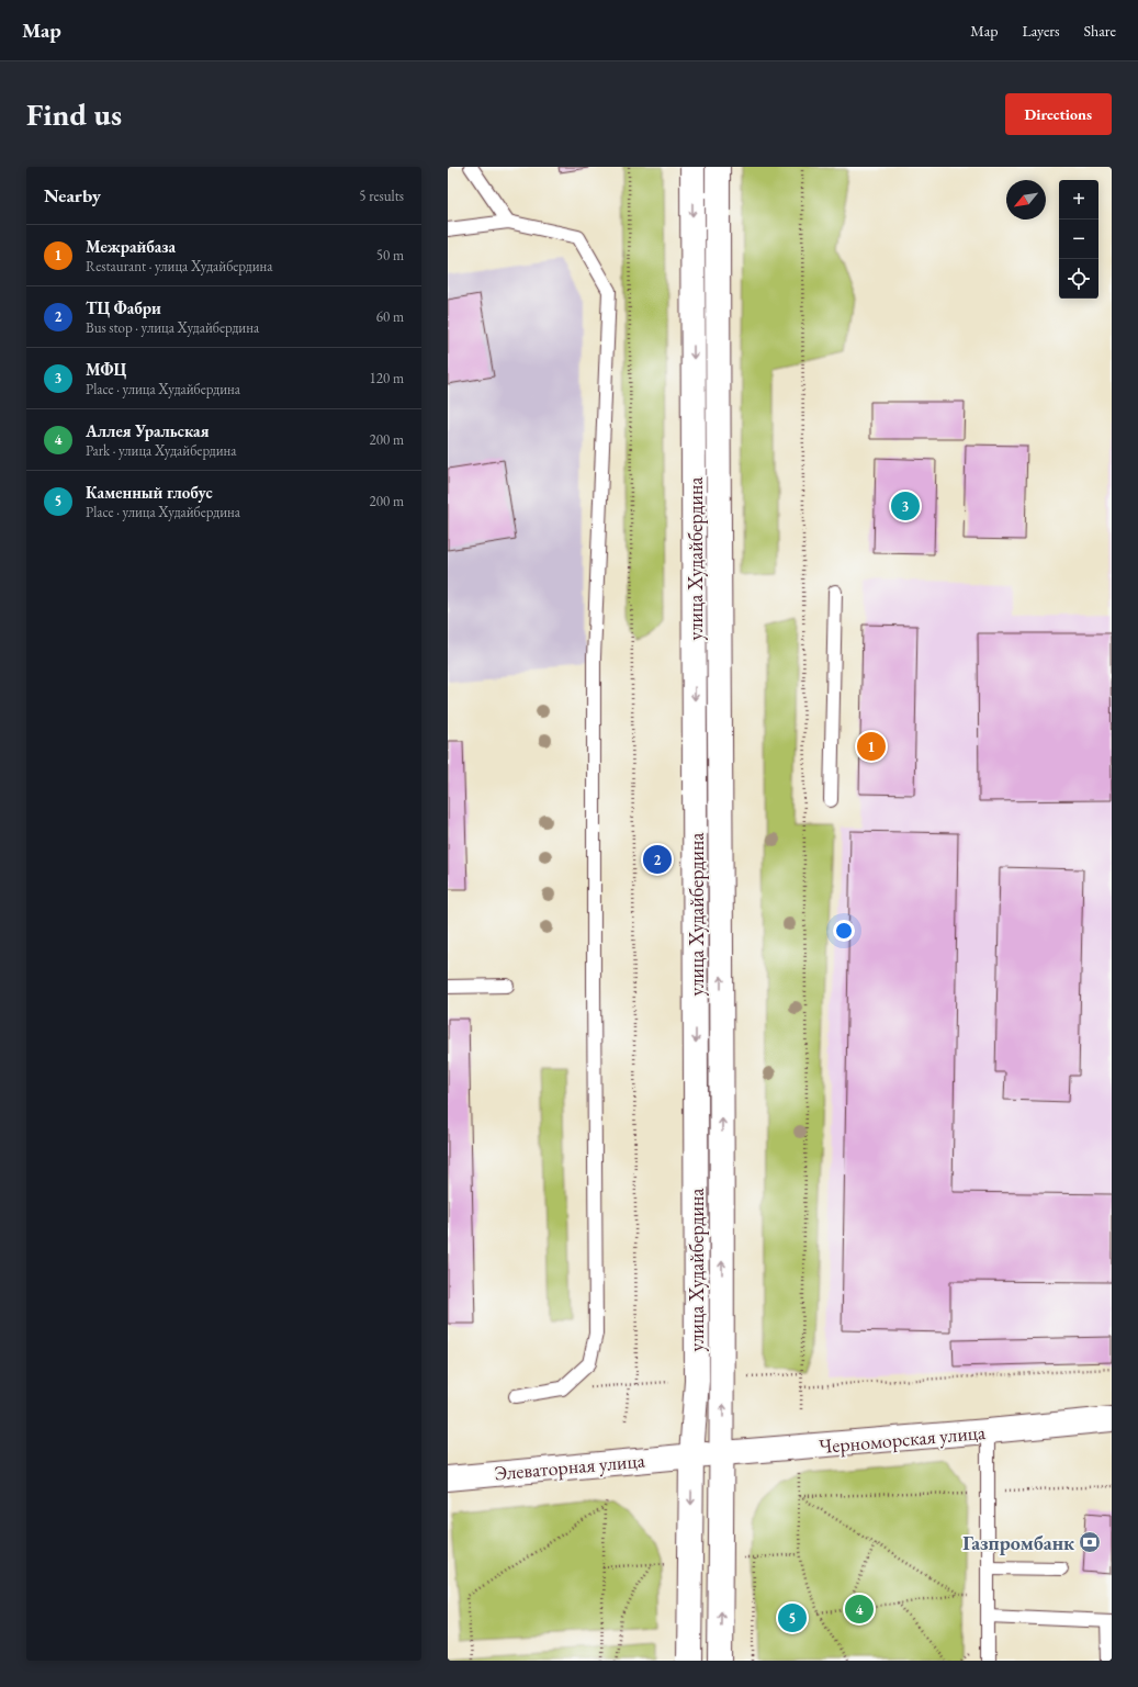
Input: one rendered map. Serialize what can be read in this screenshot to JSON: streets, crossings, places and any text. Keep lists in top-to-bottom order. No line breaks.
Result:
{"streets":{"main road":["улица Худайбердина","Черноморская улица","Элеваторная улица"]},"crossings":[["улица Худайбердина","Черноморская улица"],["улица Худайбердина","Элеваторная улица"],["Черноморская улица","Элеваторная улица"]],"places":{"bank":["Газпромбанк"]},"north":"bottom left","page":{"header":"Map","nav":["Map","Layers","Share"],"buttons":"Directions","title":"Find us","heading":["Nearby","5 results"],"map_buttons":["+","−"],"list":[{"mark":"1","name":"Межрайбаза","note":"Restaurant · улица Худайбердина","value":"50 m"},{"mark":"2","name":"ТЦ Фабри","note":"Bus stop · улица Худайбердина","value":"60 m"},{"mark":"3","name":"МФЦ","note":"Place · улица Худайбердина","value":"120 m"},{"mark":"4","name":"Аллея Уральская","note":"Park · улица Худайбердина","value":"200 m"},{"mark":"5","name":"Каменный глобус","note":"Place · улица Худайбердина","value":"200 m"}],"pins":["3","1","2","4","5"]}}
